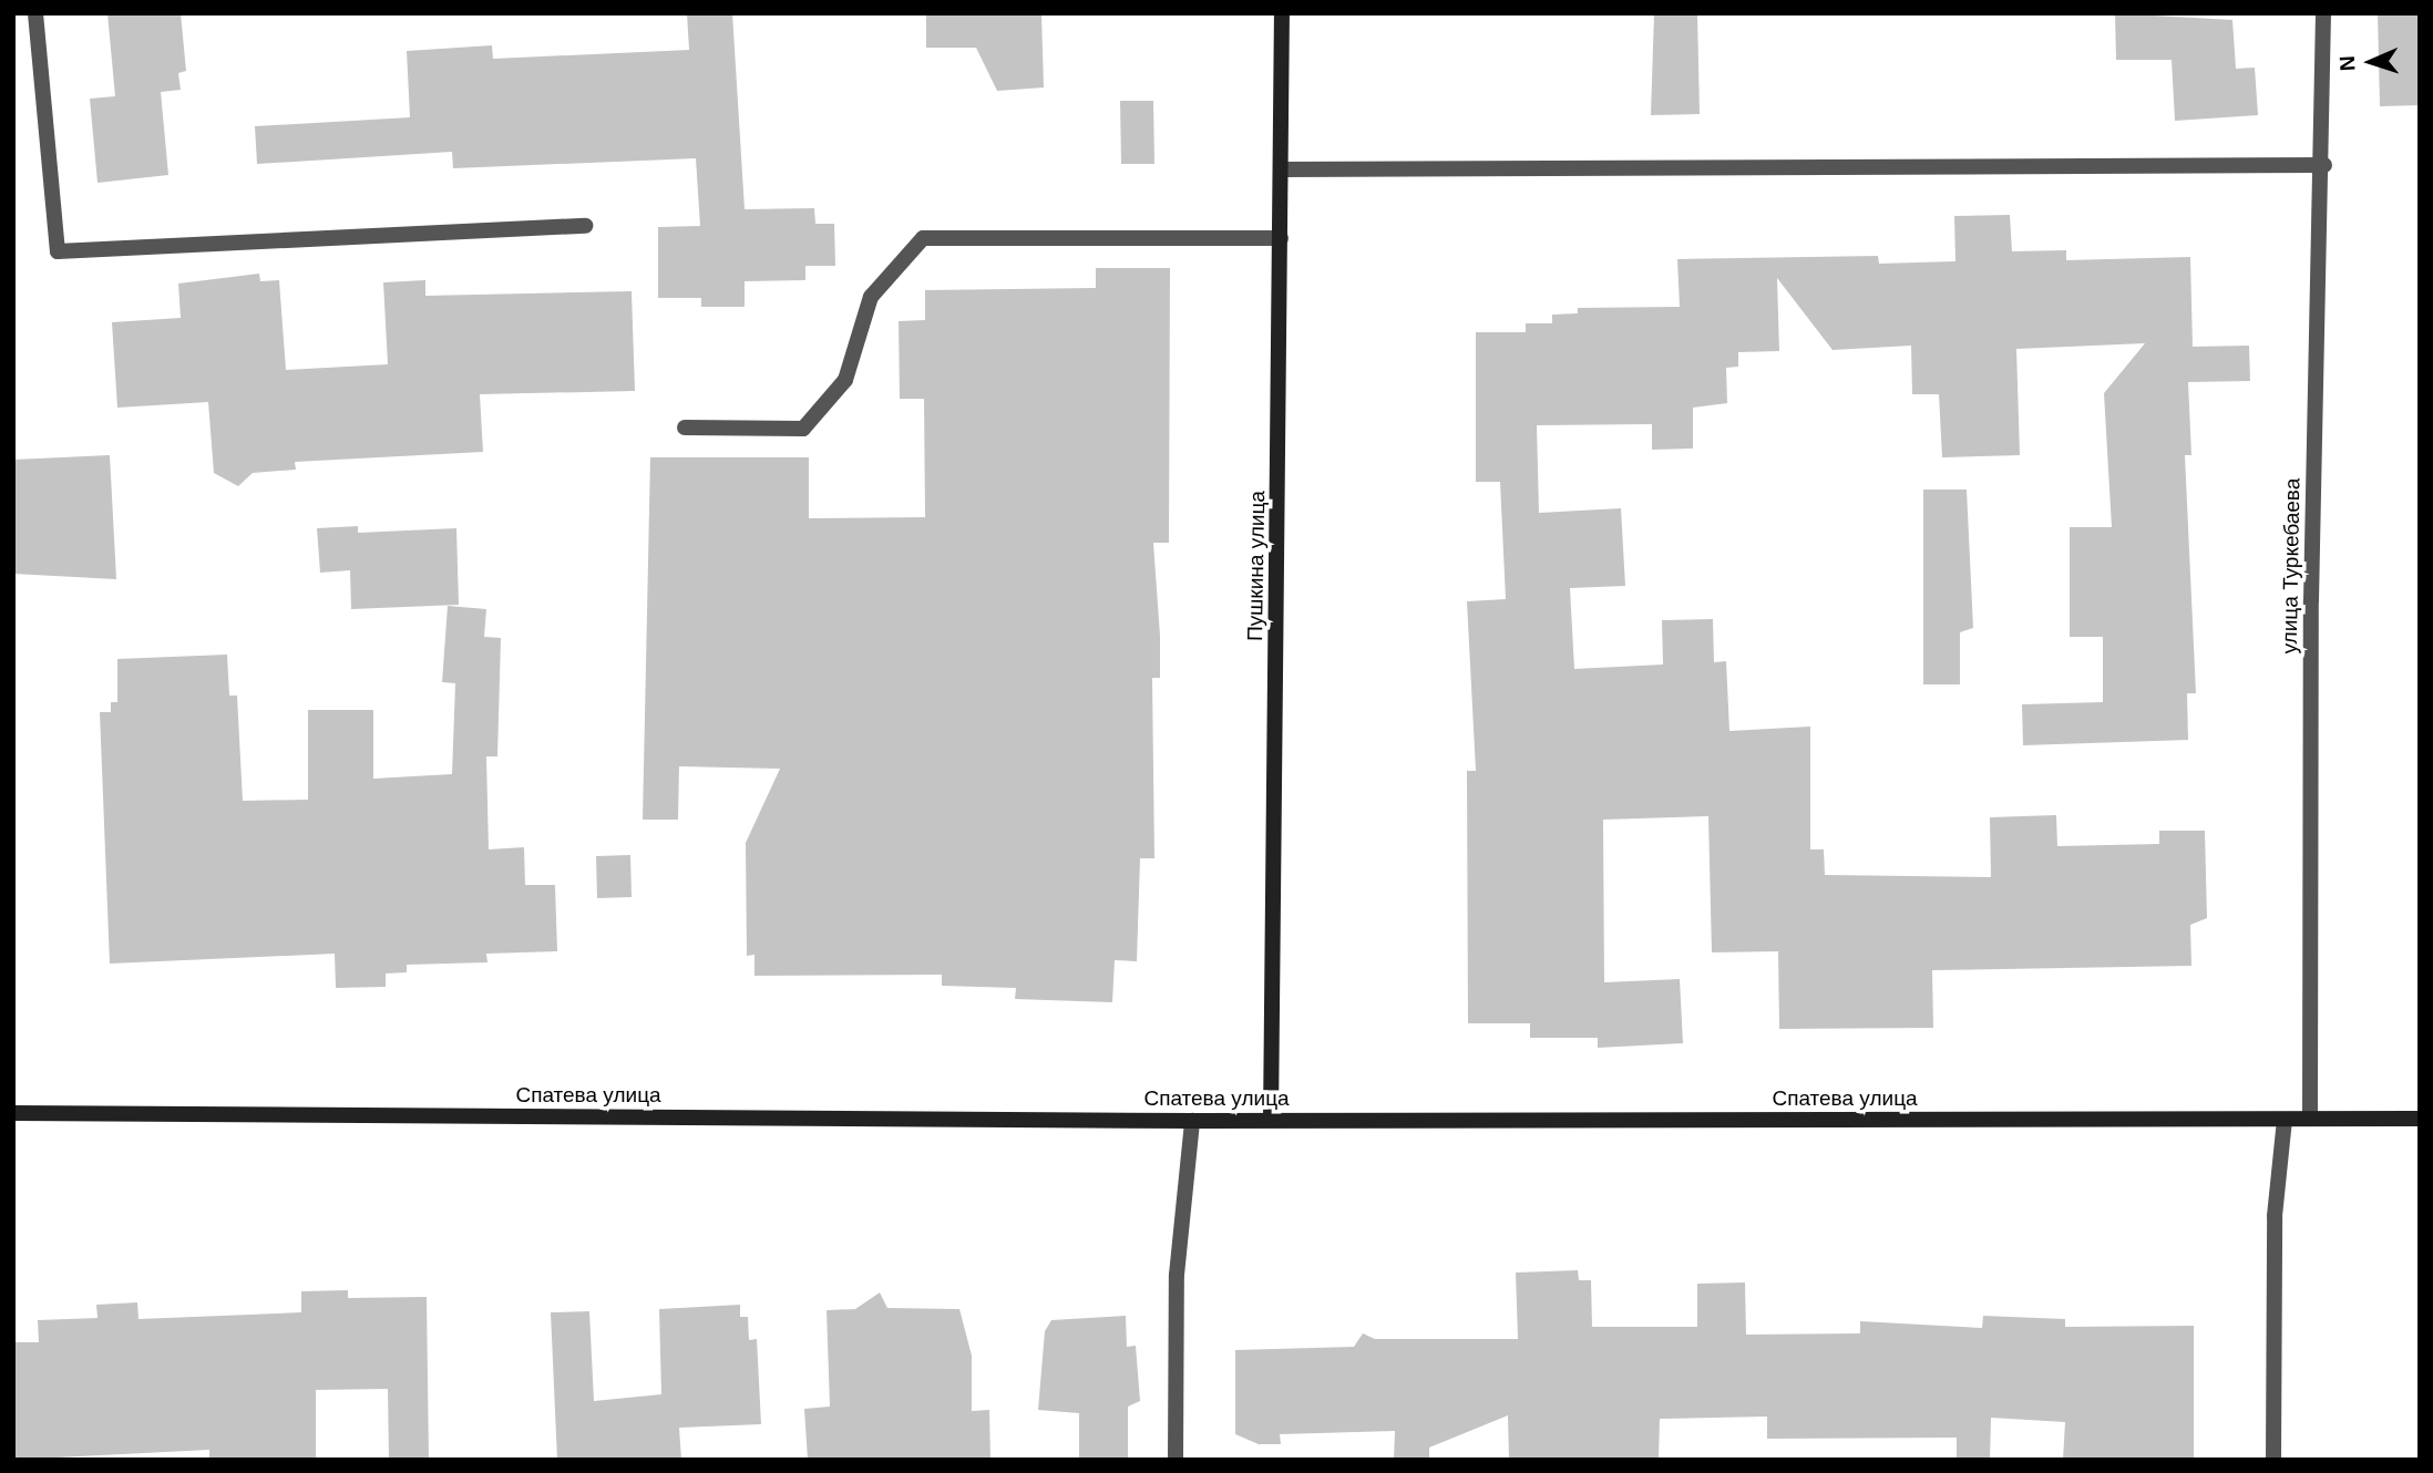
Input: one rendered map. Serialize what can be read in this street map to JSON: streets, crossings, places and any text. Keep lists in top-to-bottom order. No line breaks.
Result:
{"streets":{"street":["Пушкина улица","улица Туркебаева","Спатева улица"]},"crossings":[["Пушкина улица","Спатева улица"],["улица Туркебаева","Спатева улица"]],"north":"left"}
